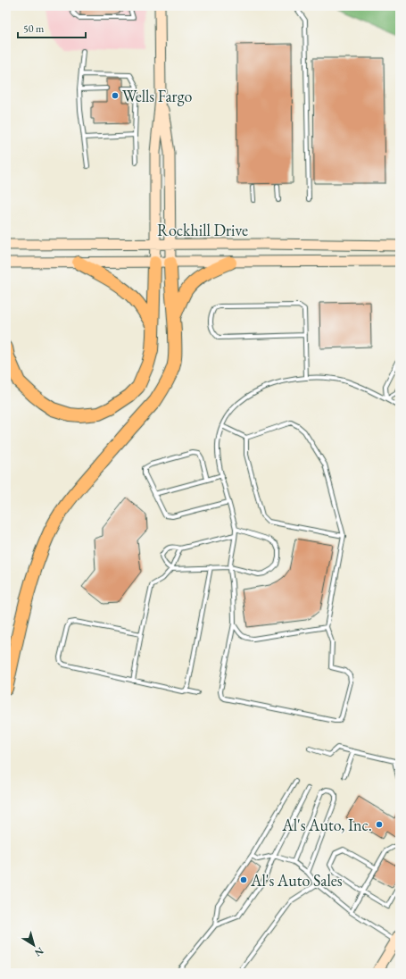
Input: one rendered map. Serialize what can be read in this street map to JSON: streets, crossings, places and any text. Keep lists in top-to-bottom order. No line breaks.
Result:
{"streets":{"main road":["Rockhill Drive"]},"places":["Wells Fargo","Al's Auto, Inc.","Al's Auto Sales"],"scale_bar":"50 m","north":"bottom right"}
